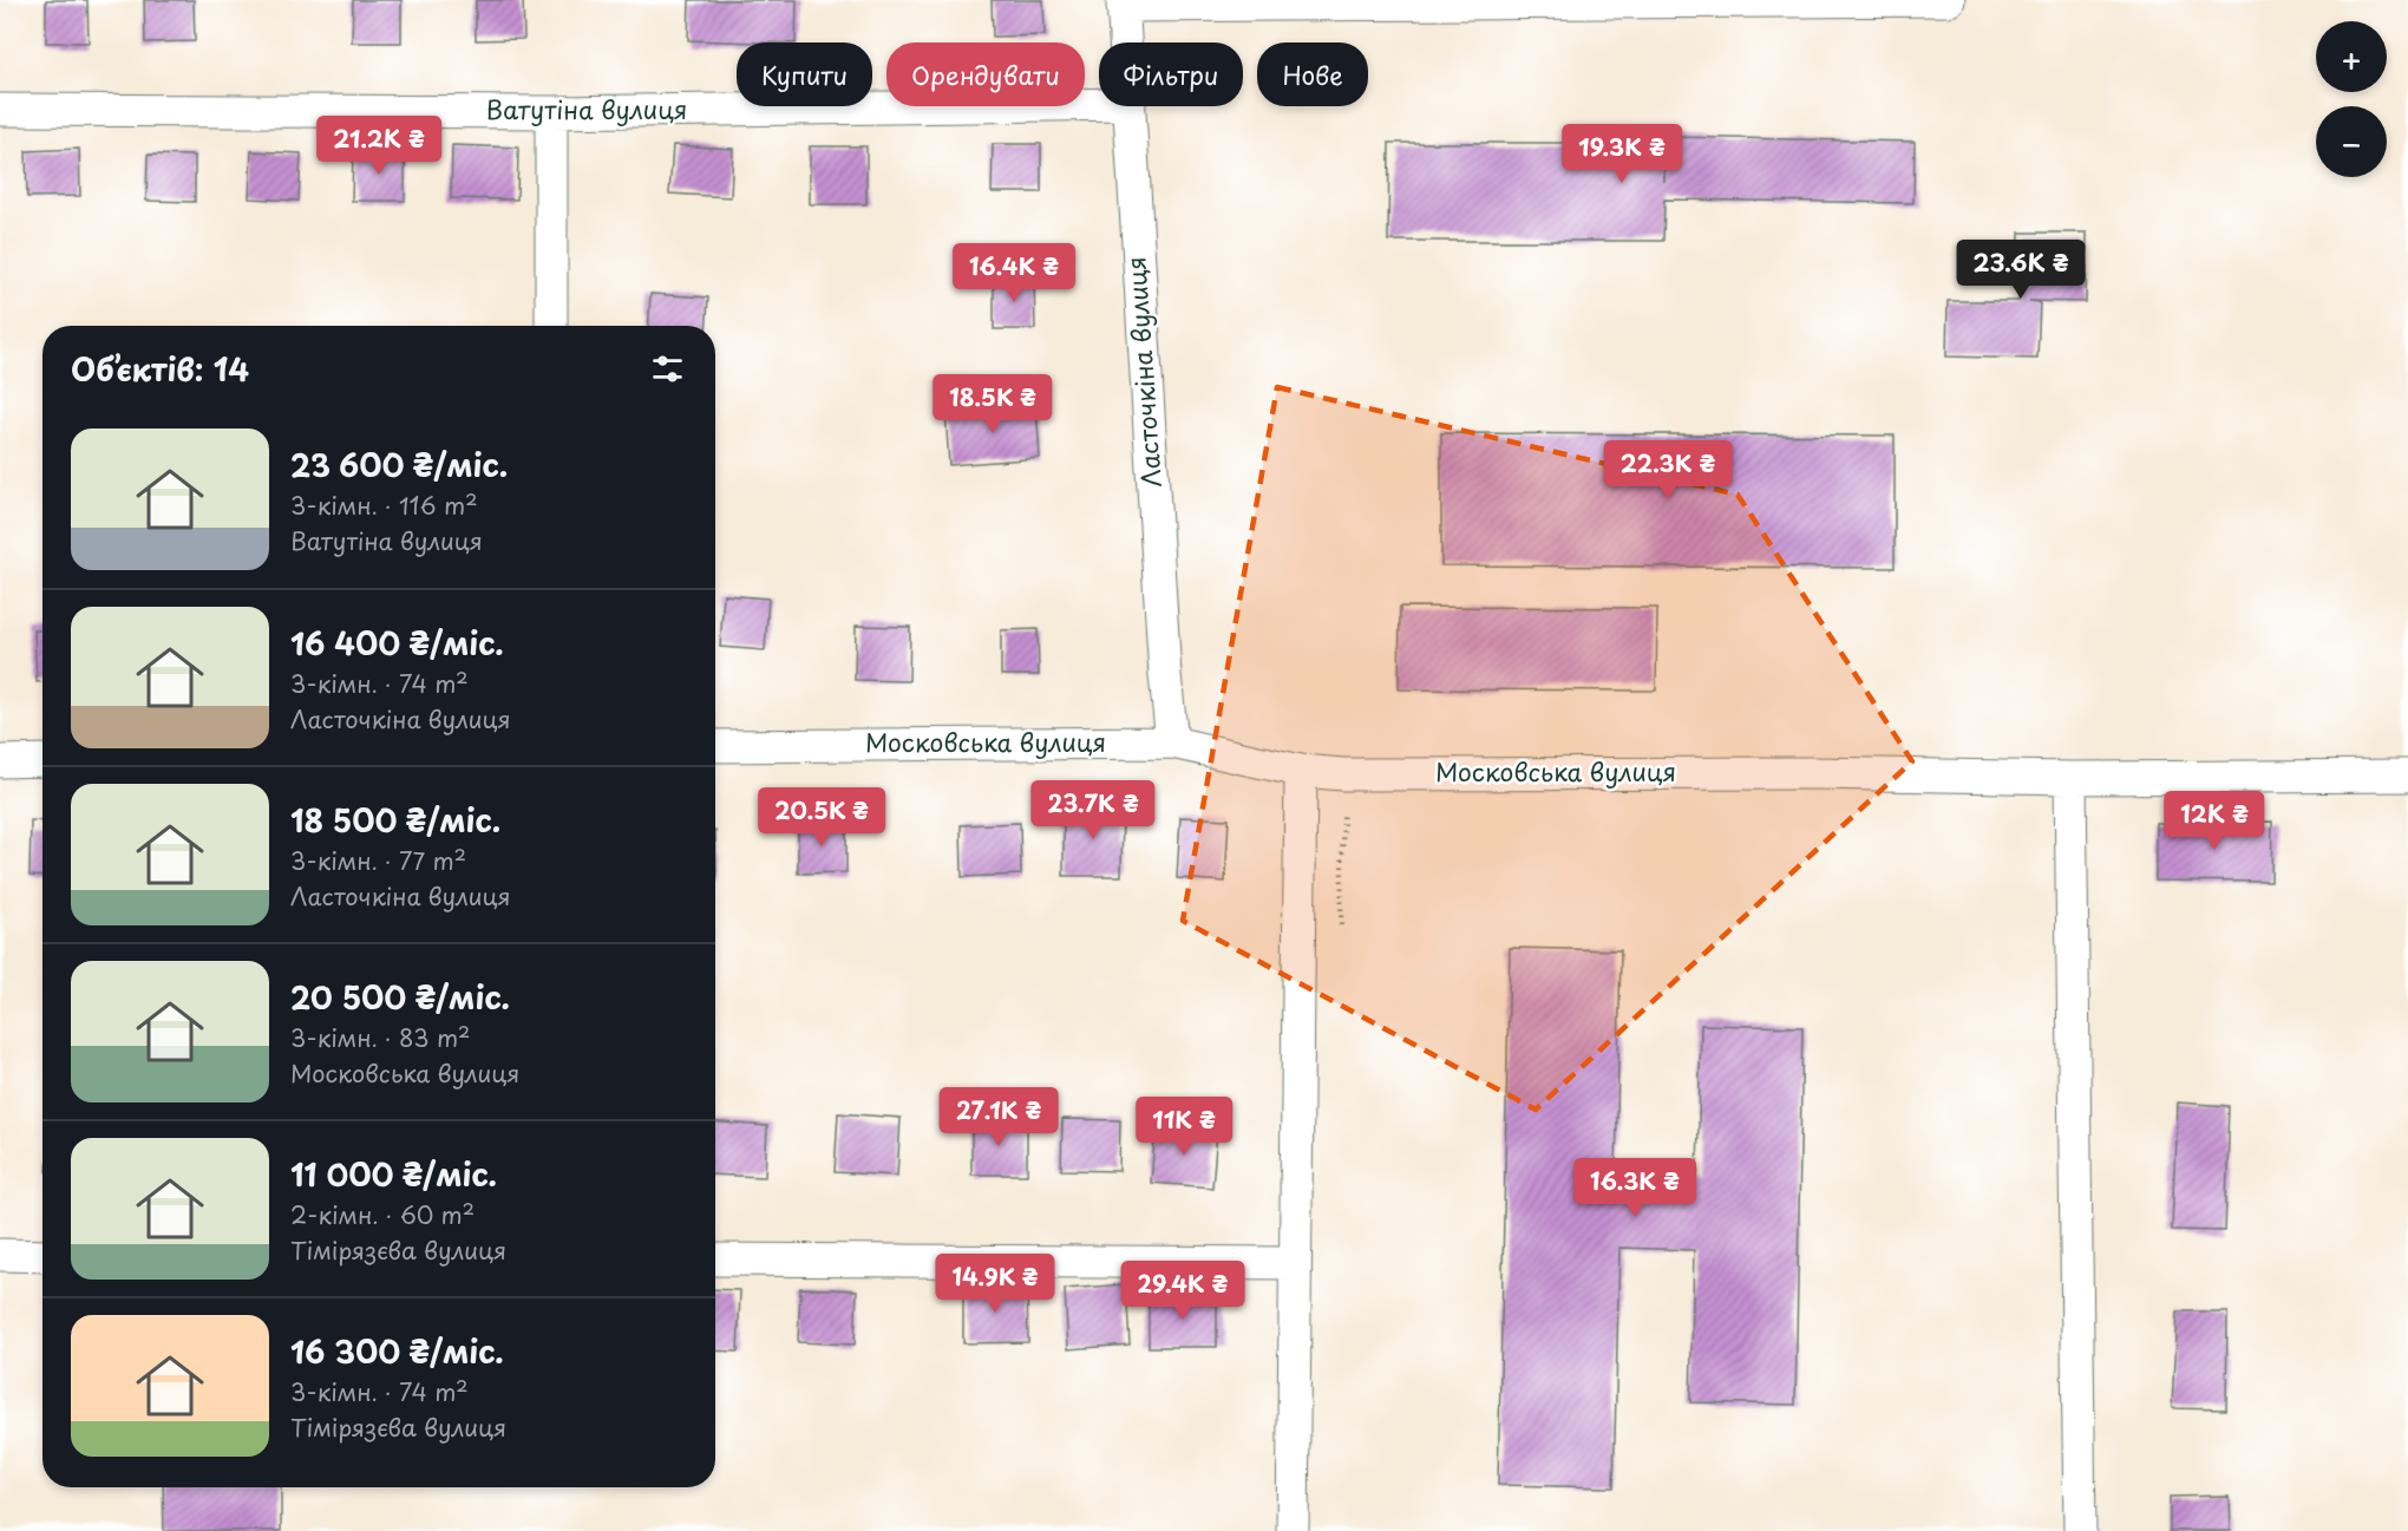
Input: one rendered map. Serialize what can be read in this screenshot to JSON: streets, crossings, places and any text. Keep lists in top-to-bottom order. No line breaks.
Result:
{"streets":{"street":["Ватутіна вулиця","Ласточкіна вулиця","Московська вулиця"]},"crossings":[["Ласточкіна вулиця","Московська вулиця"]],"page":{"map_buttons":["+","−"],"chip":["Купити","Орендувати","Фільтри","Нове"],"price":["21.2K ₴","19.3K ₴","23.6K ₴","16.4K ₴","18.5K ₴","22.3K ₴","23.7K ₴","20.5K ₴","12K ₴","27.1K ₴","11K ₴","16.3K ₴","14.9K ₴","29.4K ₴"],"heading":"Об’єктів: 14","list":[{"name":"23 600 ₴/міс.","note":"3-кімн. · 116 m² · Ватутіна вулиця"},{"name":"16 400 ₴/міс.","note":"3-кімн. · 74 m² · Ласточкіна вулиця"},{"name":"18 500 ₴/міс.","note":"3-кімн. · 77 m² · Ласточкіна вулиця"},{"name":"20 500 ₴/міс.","note":"3-кімн. · 83 m² · Московська вулиця"},{"name":"11 000 ₴/міс.","note":"2-кімн. · 60 m² · Тімірязєва вулиця"},{"name":"16 300 ₴/міс.","note":"3-кімн. · 74 m² · Тімірязєва вулиця"}]}}
